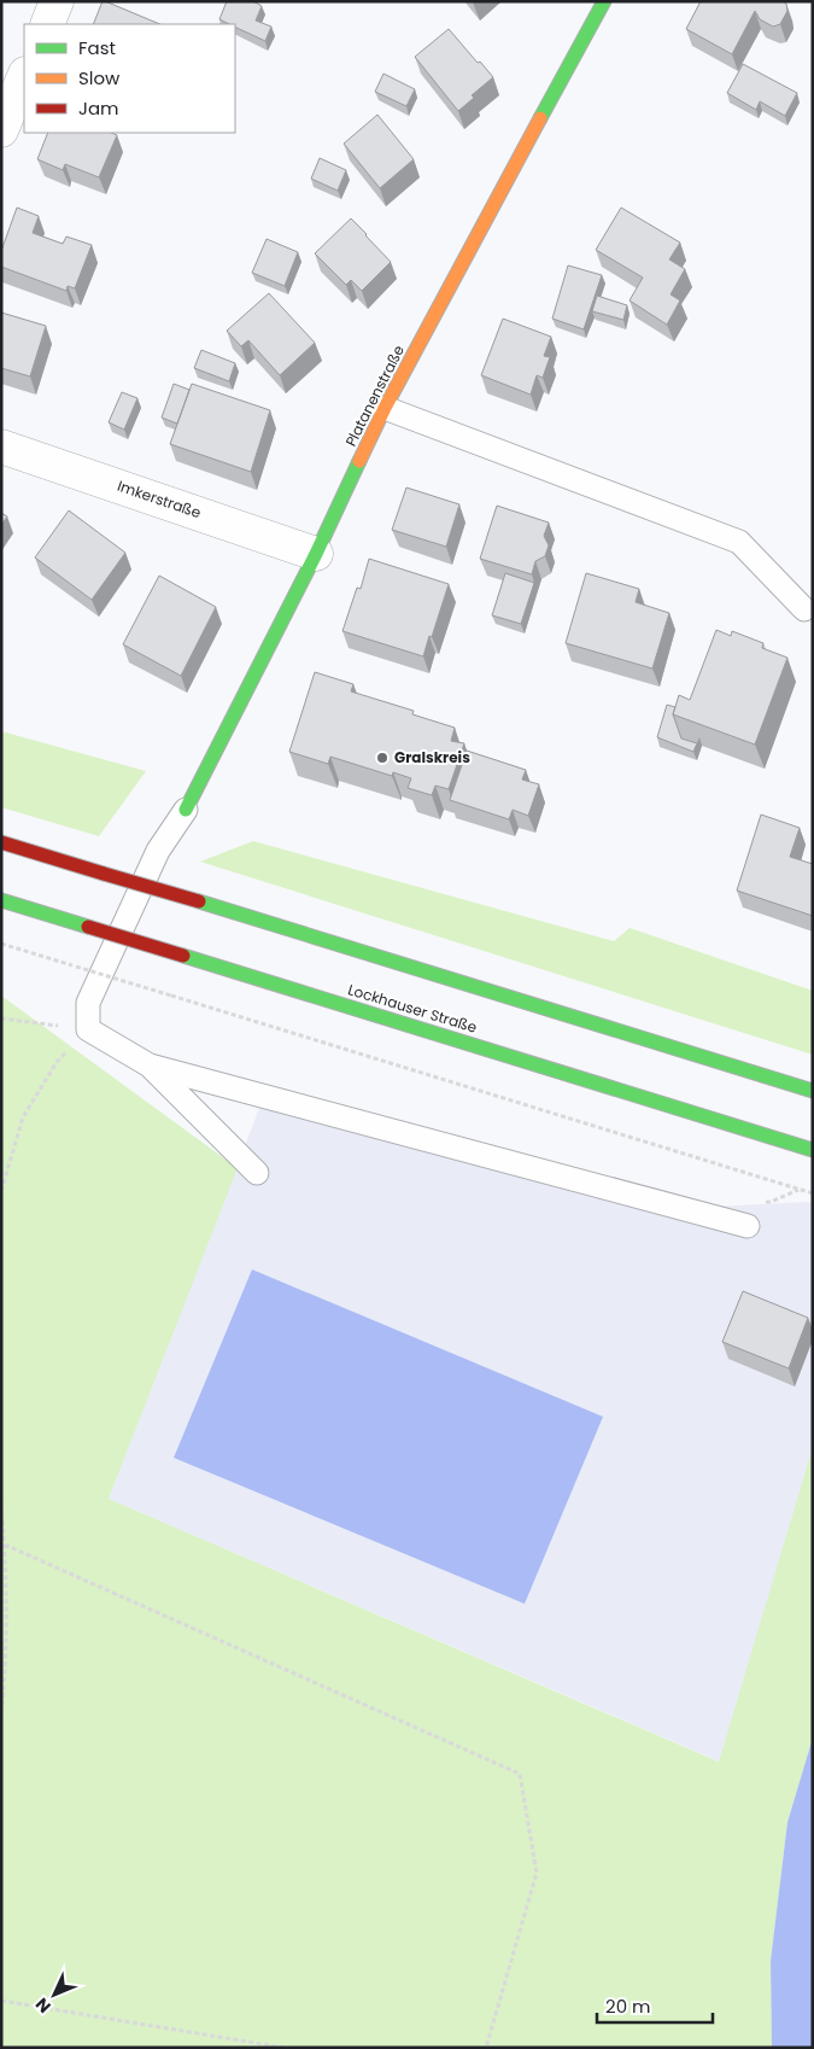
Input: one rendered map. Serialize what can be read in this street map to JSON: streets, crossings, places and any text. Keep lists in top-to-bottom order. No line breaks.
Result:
{"streets":{"main road":["Platanenstraße","Lockhauser Straße"],"street":["Imkerstraße"]},"crossings":[["Platanenstraße","Imkerstraße"]],"places":["Gralskreis"],"legend":["Fast","Slow","Jam"],"scale_bar":"20 m","north":"bottom left"}
